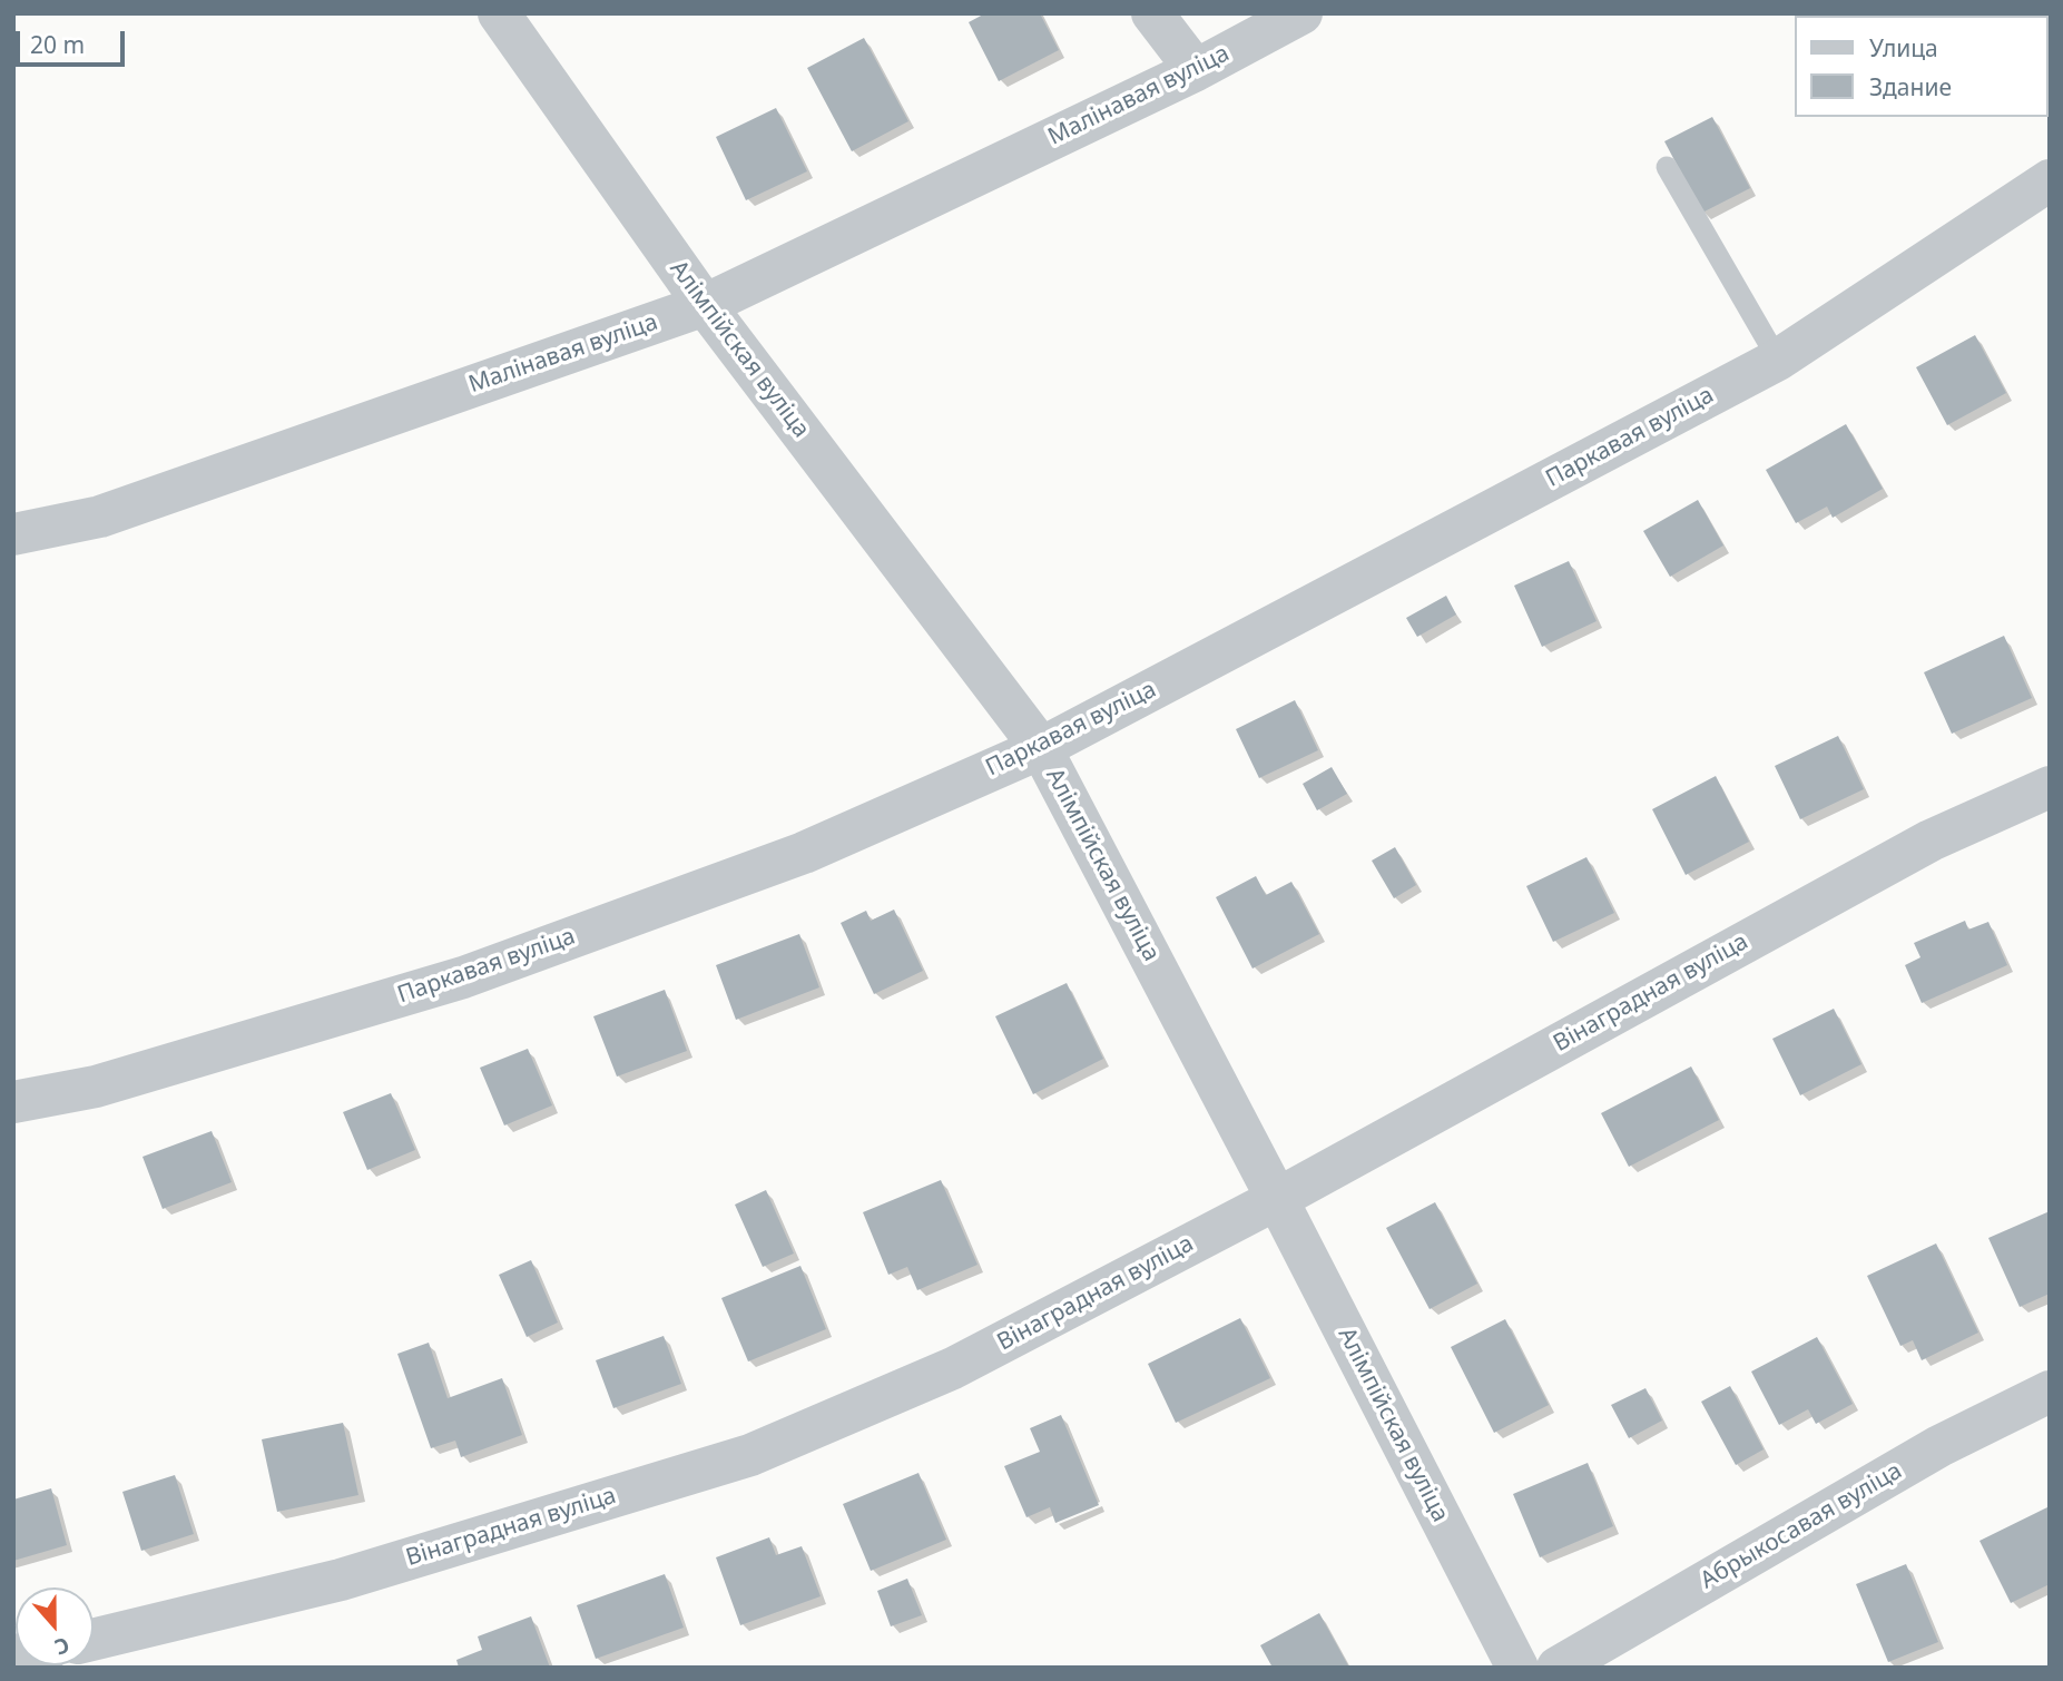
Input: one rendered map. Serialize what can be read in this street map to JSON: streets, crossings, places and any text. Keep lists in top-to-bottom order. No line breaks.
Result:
{"streets":{"street":["Малінавая вуліца","Алімпійская вуліца","Паркавая вуліца","Вінаградная вуліца","Абрыкосавая вуліца"]},"crossings":[["Малінавая вуліца","Алімпійская вуліца"],["Алімпійская вуліца","Паркавая вуліца"],["Алімпійская вуліца","Вінаградная вуліца"]],"legend":["Улица","Здание"],"scale_bar":"20 m","north":"bottom"}
